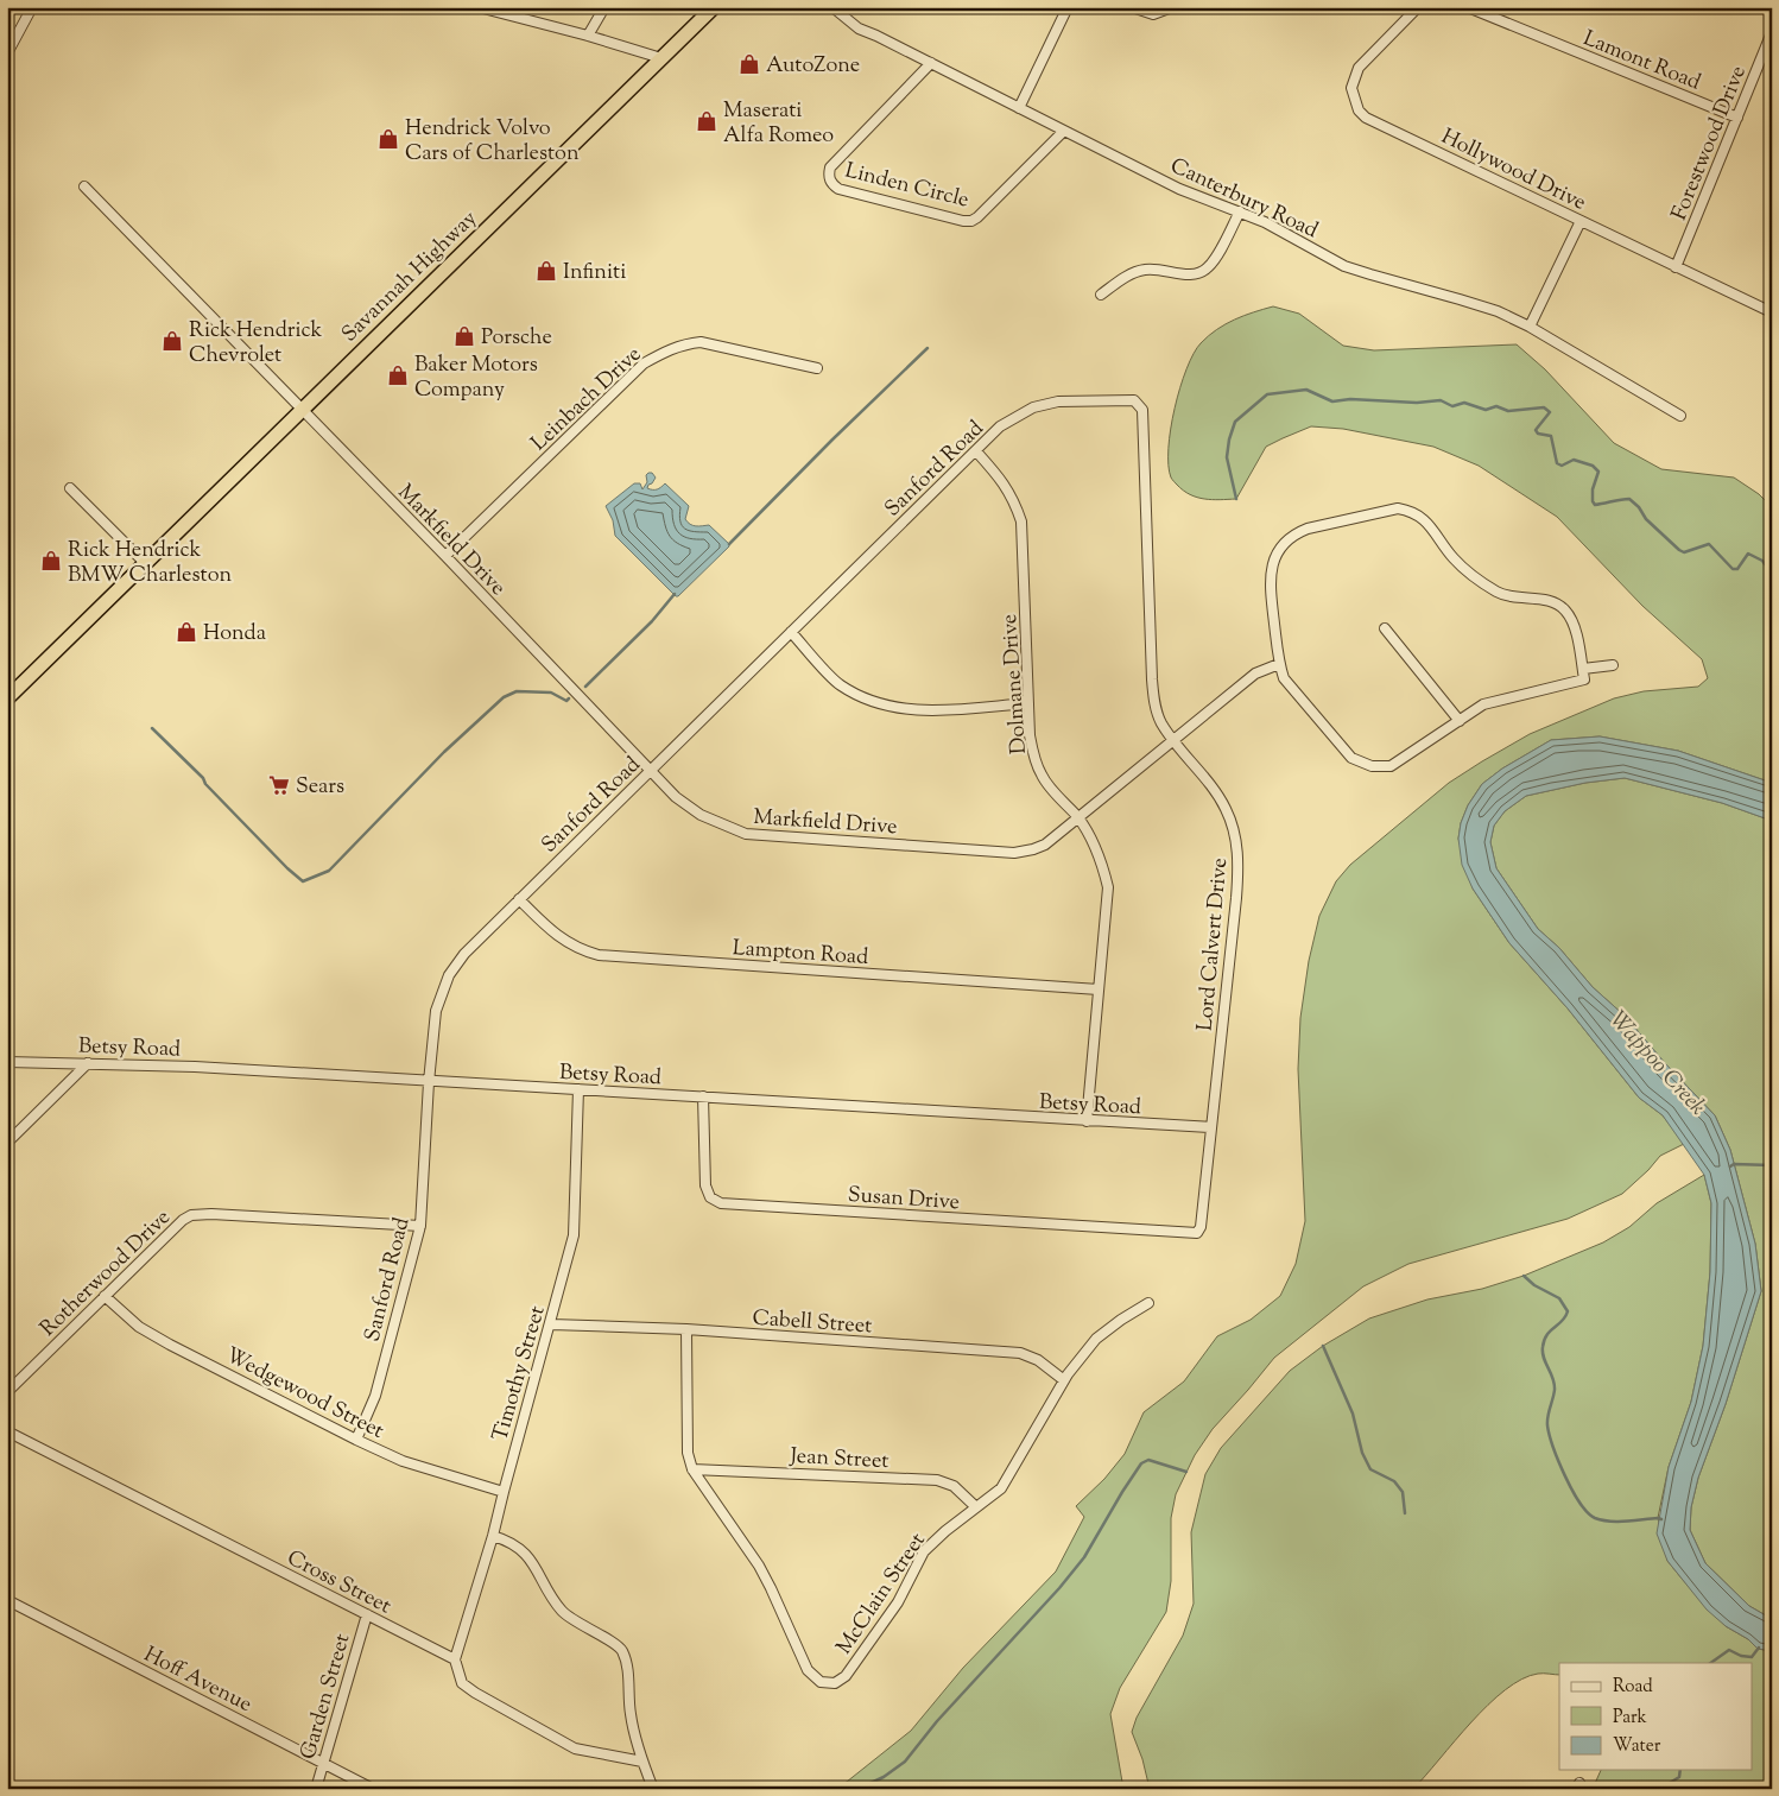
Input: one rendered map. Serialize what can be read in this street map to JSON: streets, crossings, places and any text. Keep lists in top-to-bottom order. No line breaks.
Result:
{"streets":{"highway":["Savannah Highway"],"street":["Lamont Road","Forestwood Drive","Hollywood Drive","Linden Circle","Canterbury Road","Leinbach Drive","Sanford Road","Markfield Drive","Dolmane Drive","Lord Calvert Drive","Lampton Road","Betsy Road","Susan Drive","Rotherwood Drive","Cabell Street","Timothy Street","Wedgewood Street","Jean Street","Cross Street","McClain Street","Hoff Avenue","Garden Street"]},"crossings":[["Lamont Road","Forestwood Drive"],["Forestwood Drive","Hollywood Drive"],["Linden Circle","Canterbury Road"],["Savannah Highway","Markfield Drive"],["Leinbach Drive","Markfield Drive"],["Sanford Road","Markfield Drive"],["Sanford Road","Dolmane Drive"],["Sanford Road","Lord Calvert Drive"],["Sanford Road","Lampton Road"],["Sanford Road","Betsy Road"],["Sanford Road","Rotherwood Drive"],["Sanford Road","Wedgewood Street"],["Markfield Drive","Dolmane Drive"],["Markfield Drive","Lord Calvert Drive"],["Dolmane Drive","Lampton Road"],["Dolmane Drive","Betsy Road"],["Lord Calvert Drive","Betsy Road"],["Lord Calvert Drive","Susan Drive"],["Betsy Road","Susan Drive"],["Betsy Road","Timothy Street"],["Rotherwood Drive","Wedgewood Street"],["Cabell Street","Timothy Street"],["Cabell Street","McClain Street"],["Timothy Street","Wedgewood Street"],["Timothy Street","Cross Street"],["Jean Street","McClain Street"],["Cross Street","Garden Street"],["Hoff Avenue","Garden Street"]],"water":["Wappoo Creek"],"places":{"shop":["AutoZone","Maserati Alfa Romeo","Hendrick Volvo Cars of Charleston","Infiniti","Porsche","Rick Hendrick Chevrolet","Baker Motors Company","Rick Hendrick BMW Charleston","Honda"],"supermarket":["Sears"]},"legend":["Road","Park","Water"]}
